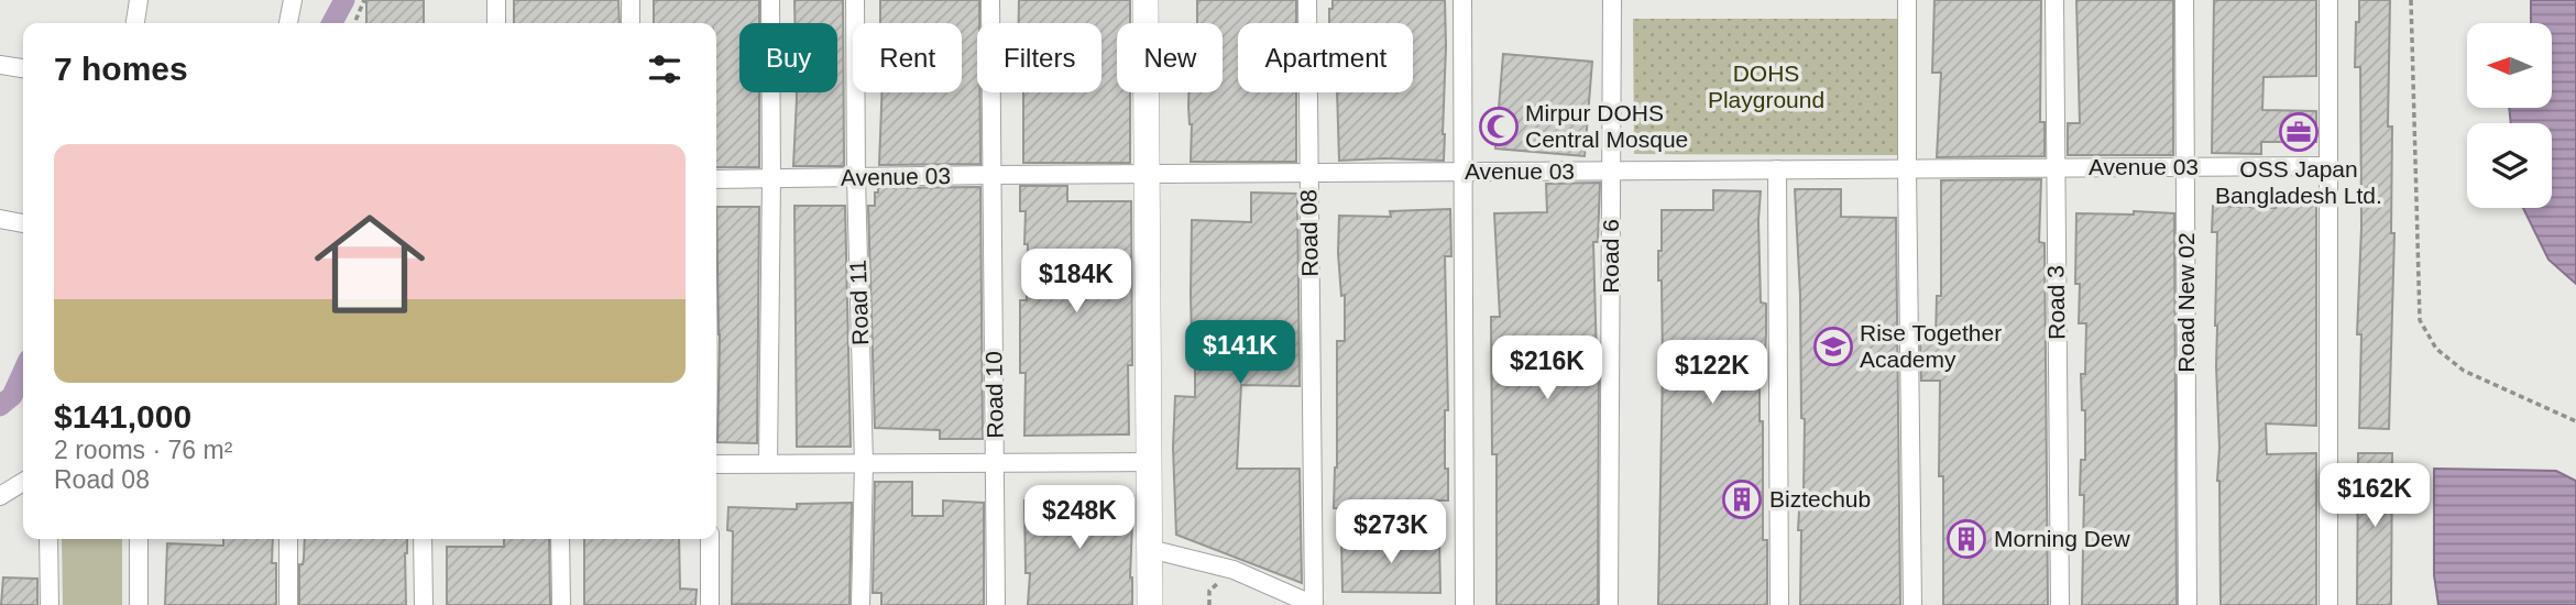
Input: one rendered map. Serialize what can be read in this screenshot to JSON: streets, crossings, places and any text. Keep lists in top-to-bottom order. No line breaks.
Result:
{"streets":{"street":["Avenue 03","Road 08","Road 6","Road 11","Road 3","Road New 02","Road 10"]},"crossings":[["Avenue 03","Road 08"],["Avenue 03","Road 6"],["Avenue 03","Road 11"],["Avenue 03","Road 3"],["Avenue 03","Road New 02"],["Avenue 03","Road 10"]],"parks":["DOHS Playground"],"places":{"mosque":["Mirpur DOHS Central Mosque"],"office":["OSS Japan Bangladesh Ltd."],"school or university":["Rise Together Academy"],"building":["Biztechub","Morning Dew"]},"north":"left","page":{"chip":["Buy","Rent","Filters","New","Apartment"],"heading":"7 homes","list":[{"name":"$141,000","note":"2 rooms · 76 m² · Road 08"}],"price":["$184K","$141K","$216K","$122K","$162K","$248K","$273K"]}}
